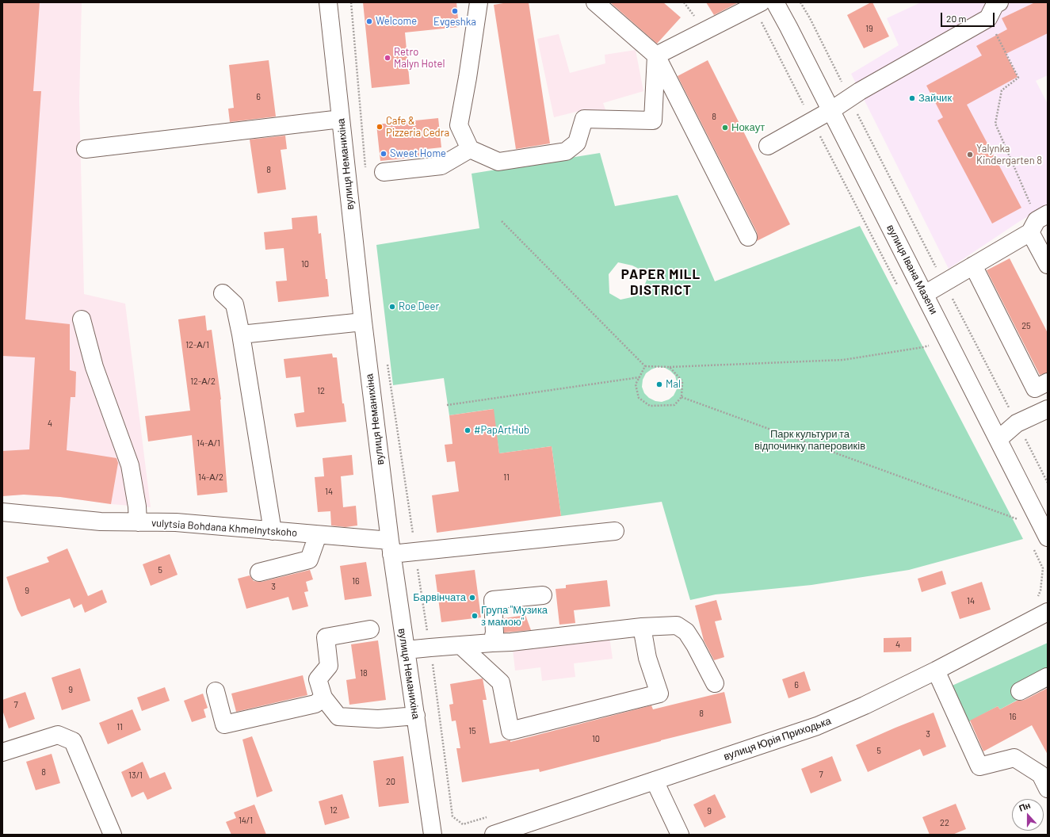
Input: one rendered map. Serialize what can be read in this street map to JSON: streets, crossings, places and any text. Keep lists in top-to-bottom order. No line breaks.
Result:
{"streets":{"street":["вулиця Неманихіна","вулиця Івана Мазепи","vulytsia Bohdana Khmelnytskoho","вулиця Юрія Приходька"]},"crossings":[["вулиця Неманихіна","vulytsia Bohdana Khmelnytskoho"]],"districts":["PAPER MILL DISTRICT"],"parks":["Парк культури та відпочинку паперовиків"],"places":["Evgeshka","Welcome","Retro Malyn Hotel","Зайчик","Cafe & Pizzeria Cedra","Нокаут","Sweet Home","Yalynka Kindergarten 8","Roe Deer","Mal","#PapArtHub","Барвінчата","Група \"Музика з мамою\""],"house_numbers":["19","6","8","8","10","25","12-А/1","12-А/2","12","4","14-А/1","14-А/2","11","14","5","16","3","9","14","4","18","6","9","7","8","16","11","15","3","10","5","8","7","13/1","20","12","9","14/1","22"],"scale_bar":"20 m","north":"top"}
